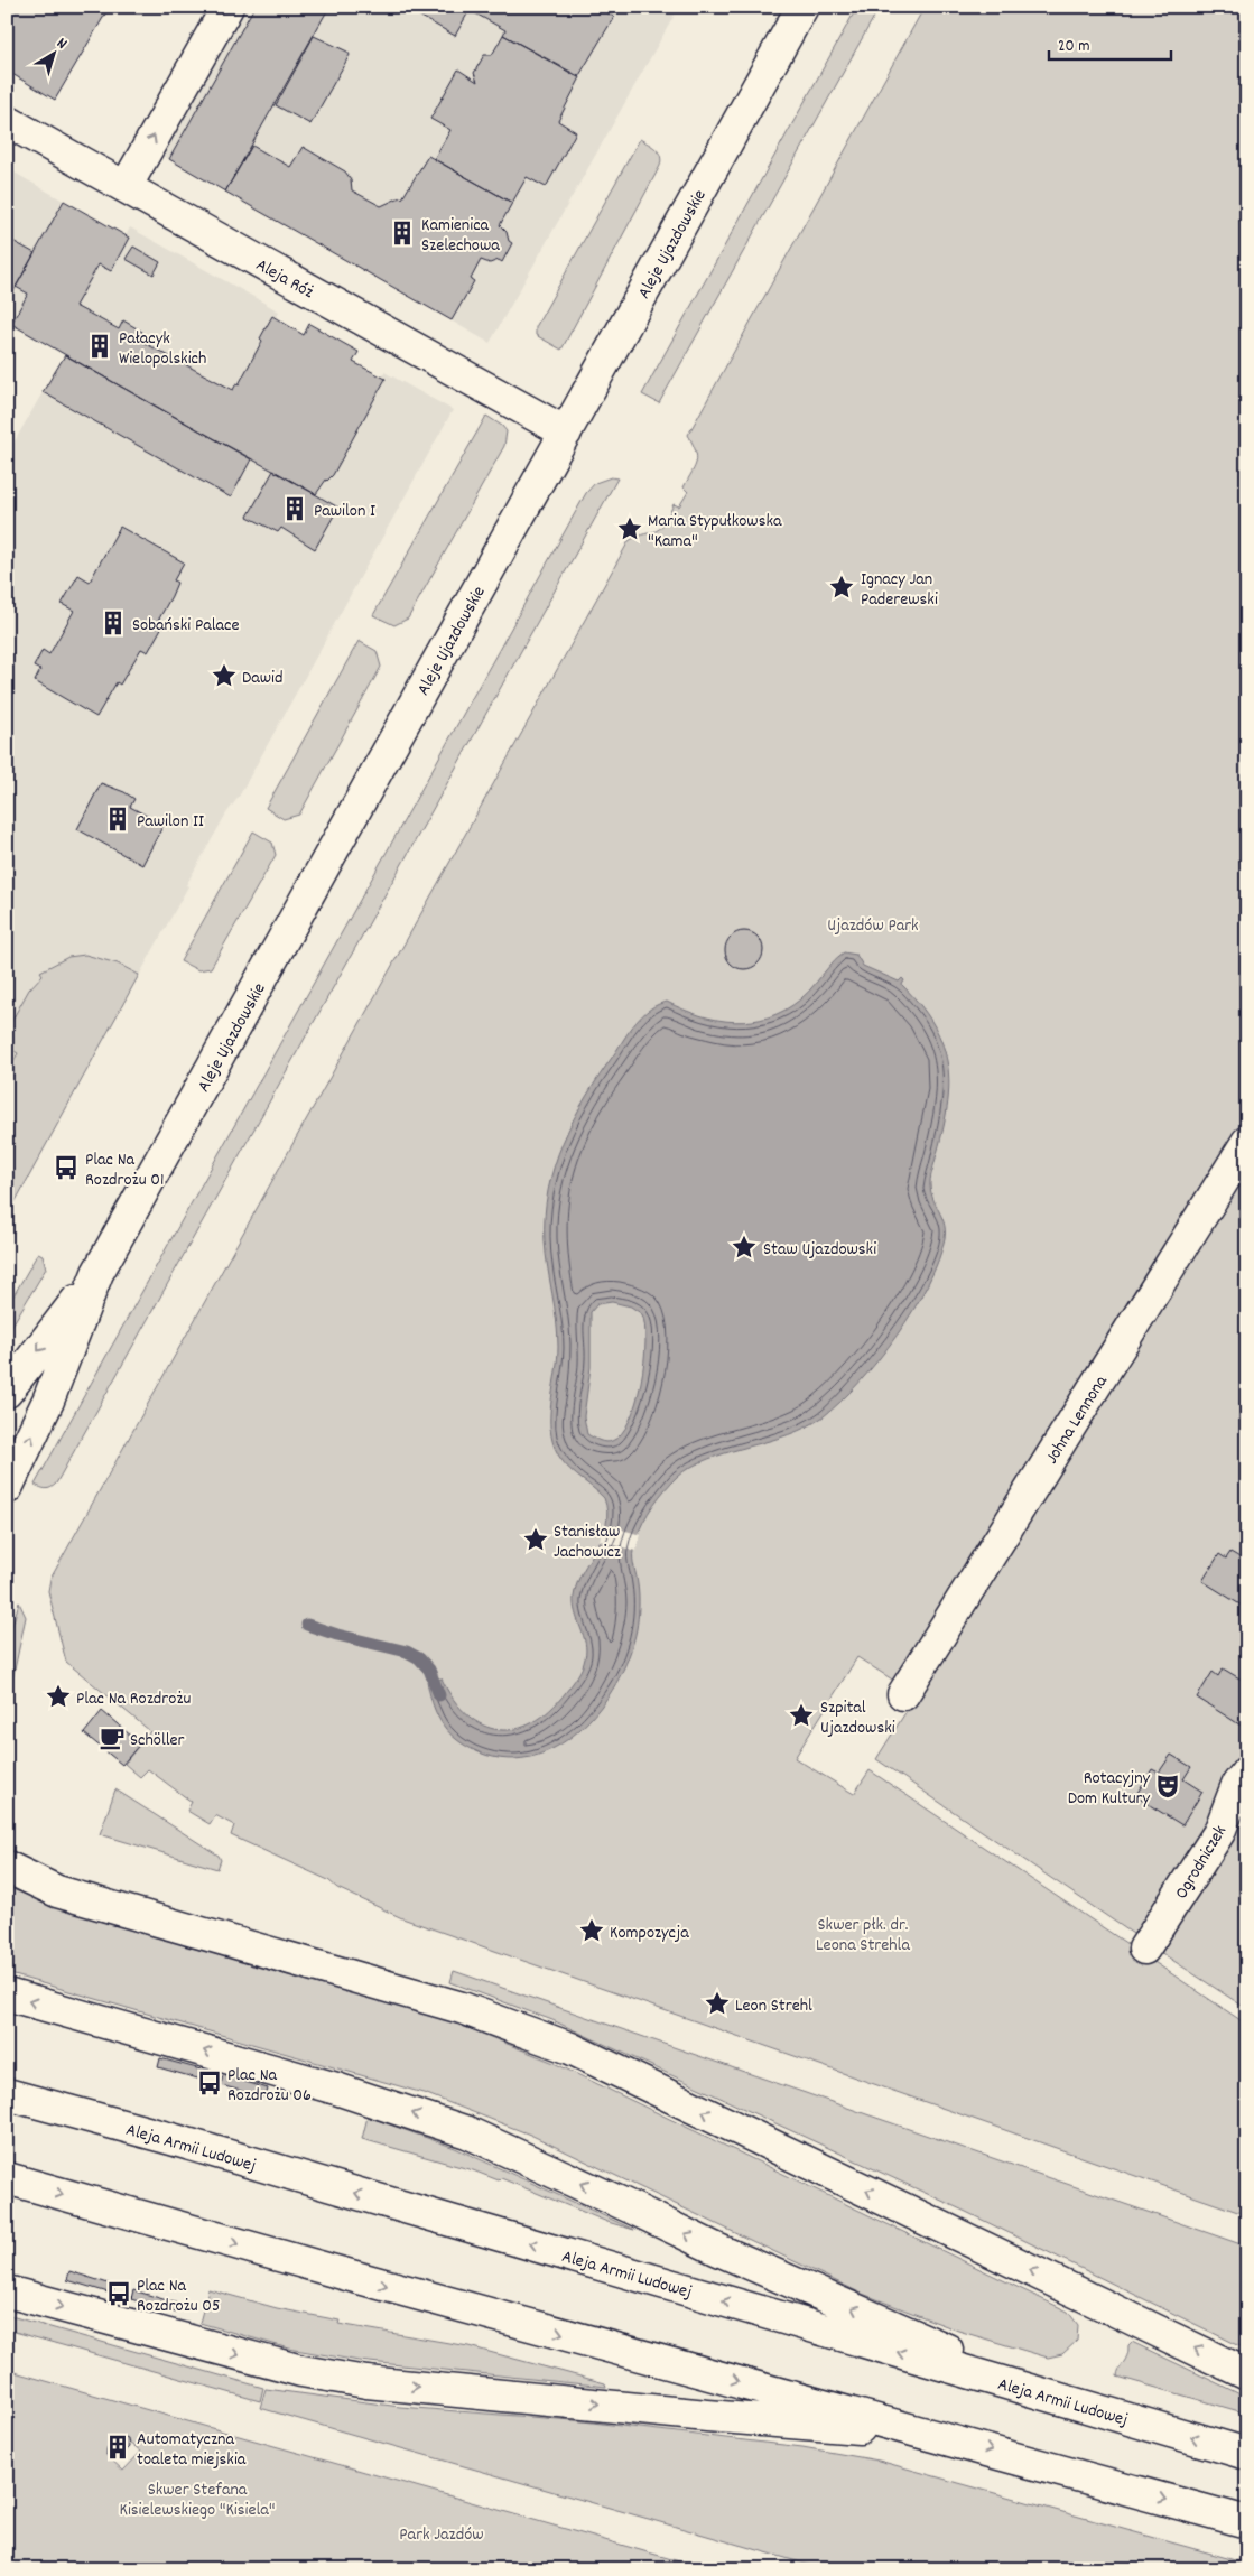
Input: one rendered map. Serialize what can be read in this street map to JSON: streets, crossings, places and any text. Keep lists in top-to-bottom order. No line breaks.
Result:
{"streets":{"main road":["Aleje Ujazdowskie","Aleja Róż","Johna Lennona","Ogrodniczek","Aleja Armii Ludowej"]},"crossings":[["Aleje Ujazdowskie","Aleja Róż"]],"parks":["Ujazdów Park","Skwer płk. dr. Leona Strehla","Skwer Stefana Kisielewskiego \"Kisiela\"","Park Jazdów"],"places":{"building":["Kamienica Szelechowa","Pałacyk Wielopolskich","Pawilon I","Sobański Palace","Pawilon II","Automatyczna toaleta miejskia"],"place":["Maria Stypułkowska \"Kama\"","Ignacy Jan Paderewski","Dawid","Staw Ujazdowski","Stanisław Jachowicz","Plac Na Rozdrożu","Szpital Ujazdowski","Kompozycja","Leon Strehl"],"bus stop":["Plac Na Rozdrożu 01","Plac Na Rozdrożu 06","Plac Na Rozdrożu 05"],"cafe":["Schöller"],"theatre":["Rotacyjny Dom Kultury"]},"scale_bar":"20 m","north":"top right"}
